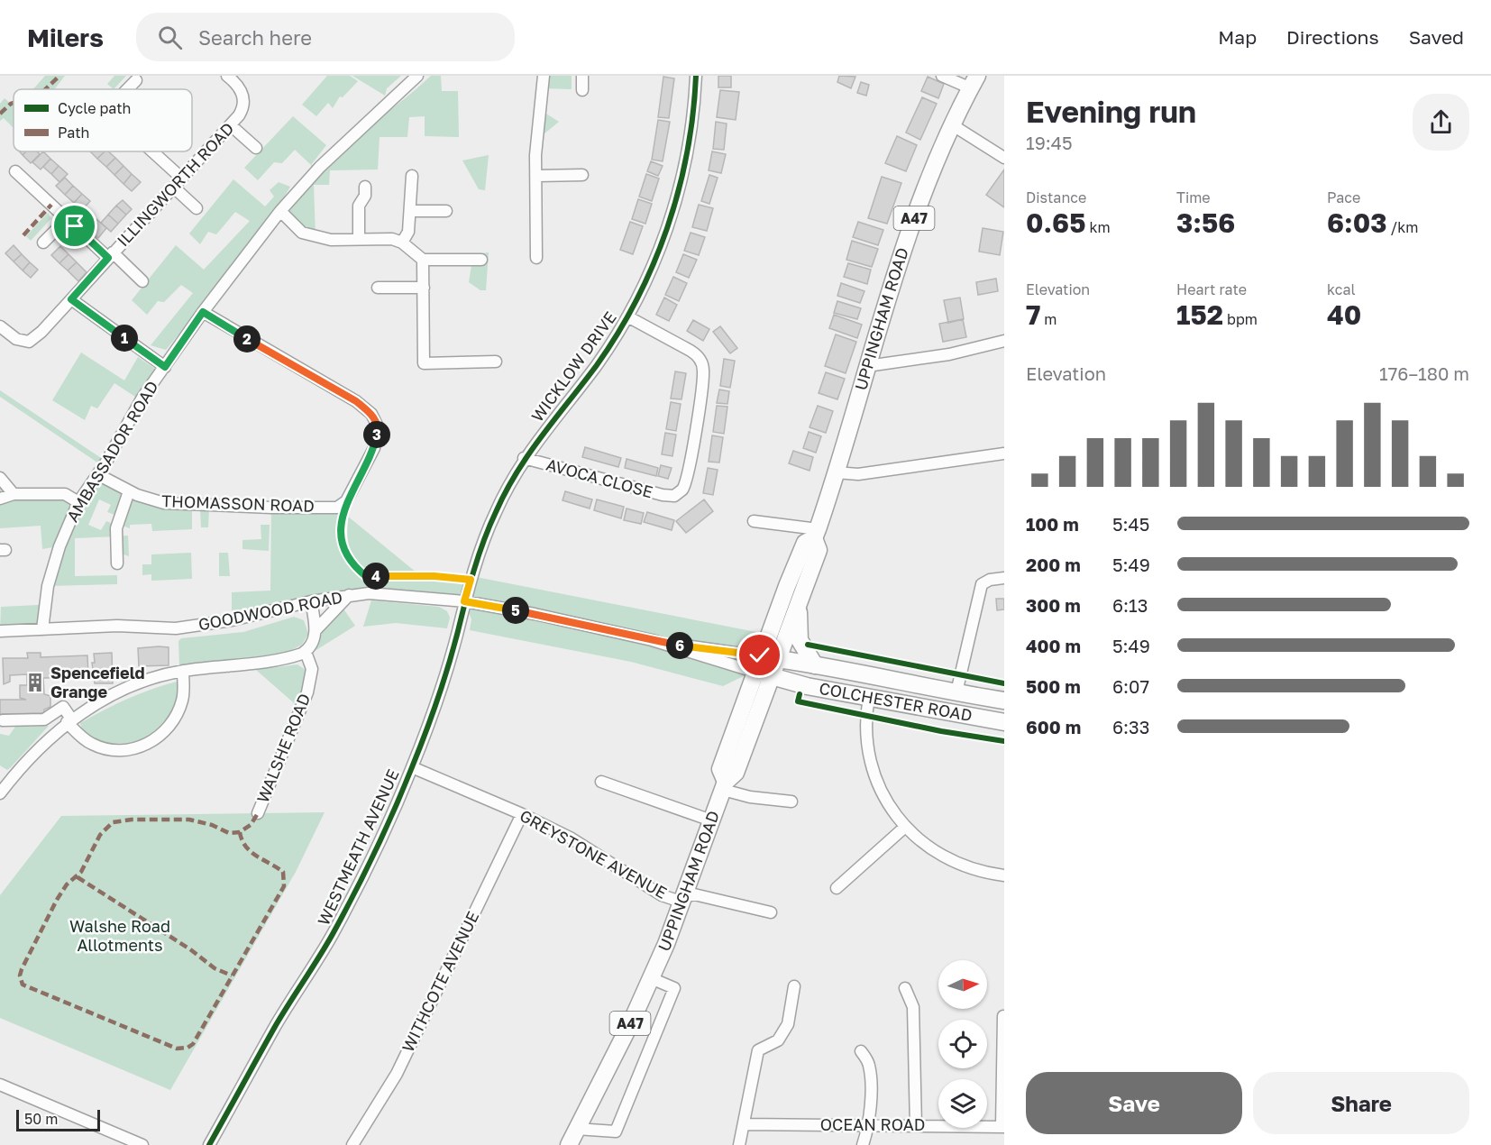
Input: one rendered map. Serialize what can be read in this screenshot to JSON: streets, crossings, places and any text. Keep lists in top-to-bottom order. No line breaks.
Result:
{"streets":{"highway":["A47","UPPINGHAM ROAD","COLCHESTER ROAD"],"street":["ILLINGWORTH ROAD","WICKLOW DRIVE","AMBASSADOR ROAD","AVOCA CLOSE","THOMASSON ROAD","GOODWOOD ROAD","WALSHE ROAD","WESTMEATH AVENUE","GREYSTONE AVENUE","WITHCOTE AVENUE","OCEAN ROAD"]},"crossings":[["UPPINGHAM ROAD","GOODWOOD ROAD"],["UPPINGHAM ROAD","COLCHESTER ROAD"],["UPPINGHAM ROAD","GREYSTONE AVENUE"],["WICKLOW DRIVE","AVOCA CLOSE"],["WICKLOW DRIVE","GOODWOOD ROAD"],["WICKLOW DRIVE","WESTMEATH AVENUE"],["AMBASSADOR ROAD","THOMASSON ROAD"],["AMBASSADOR ROAD","GOODWOOD ROAD"],["GOODWOOD ROAD","COLCHESTER ROAD"],["GOODWOOD ROAD","WESTMEATH AVENUE"],["WESTMEATH AVENUE","GREYSTONE AVENUE"],["GREYSTONE AVENUE","WITHCOTE AVENUE"]],"parks":["Walshe Road Allotments"],"places":{"building":["Spencefield Grange"]},"legend":["Cycle path","Path"],"scale_bar":"50 m","north":"right","page":{"header":"Milers","search":"Search here","nav":["Map","Directions","Saved"],"heading":["Evening run","19:45"],"stats":[["Distance","0.65 km"],["Time","3:56"],["Pace","6:03 /km"],["Elevation","7 m"],["Heart rate","152 bpm"],["kcal","40"]],"pins":["1","2","3","4","5","6"],"chart":["Elevation","176–180 m"],"list":[{"name":"100 m","note":"5:45"},{"name":"200 m","note":"5:49"},{"name":"300 m","note":"6:13"},{"name":"400 m","note":"5:49"},{"name":"500 m","note":"6:07"},{"name":"600 m","note":"6:33"}],"buttons":["Save","Share"],"scale":"50 m"}}
